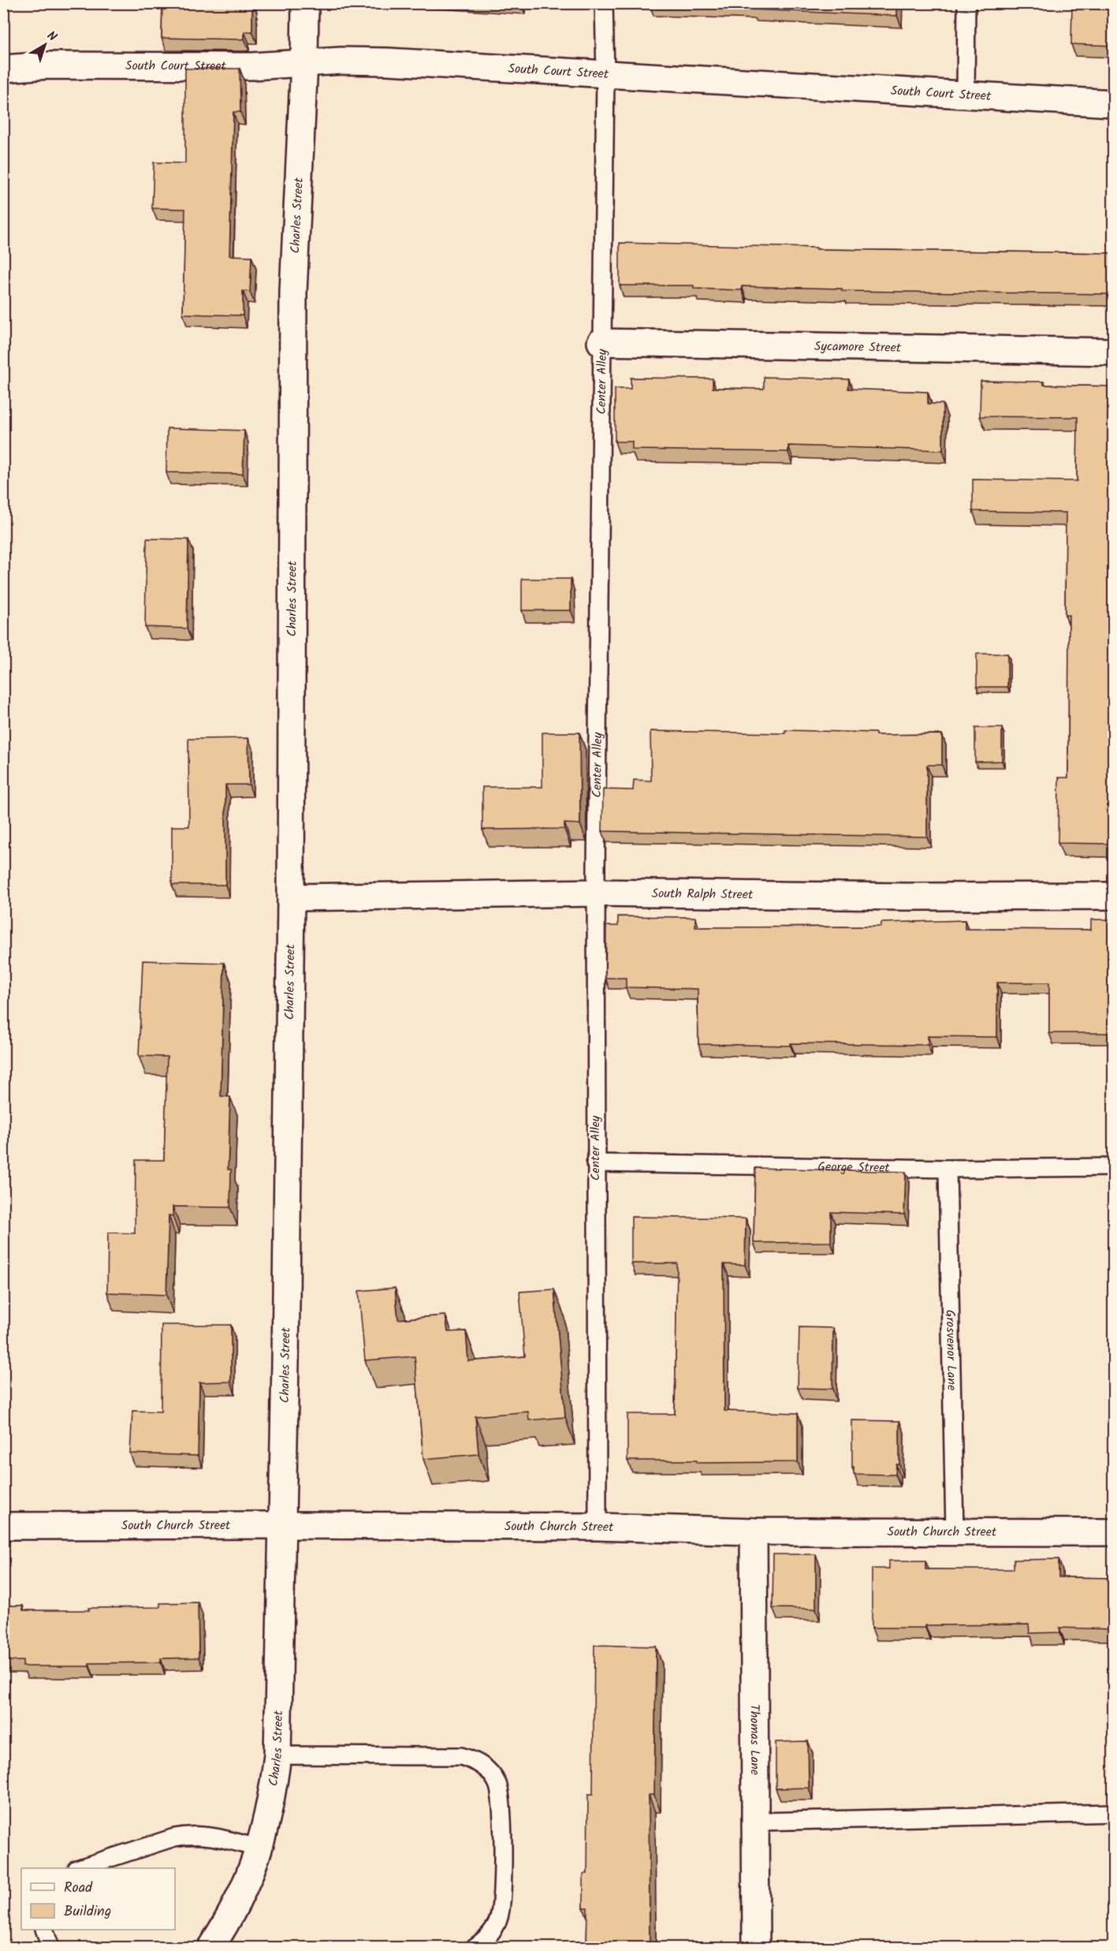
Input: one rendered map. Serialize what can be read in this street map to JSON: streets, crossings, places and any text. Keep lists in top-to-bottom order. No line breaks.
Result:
{"streets":{"street":["South Court Street","Charles Street","Sycamore Street","South Ralph Street","South Church Street","Thomas Lane"],"lane":["Center Alley","George Street","Grosvenor Lane"]},"crossings":[["South Court Street","Charles Street"],["South Court Street","Center Alley"],["Charles Street","South Ralph Street"],["Charles Street","South Church Street"],["Sycamore Street","Center Alley"],["Center Alley","South Ralph Street"],["Center Alley","George Street"],["Center Alley","South Church Street"],["George Street","Grosvenor Lane"],["Grosvenor Lane","South Church Street"],["South Church Street","Thomas Lane"]],"legend":["Road","Building"],"north":"top right"}
